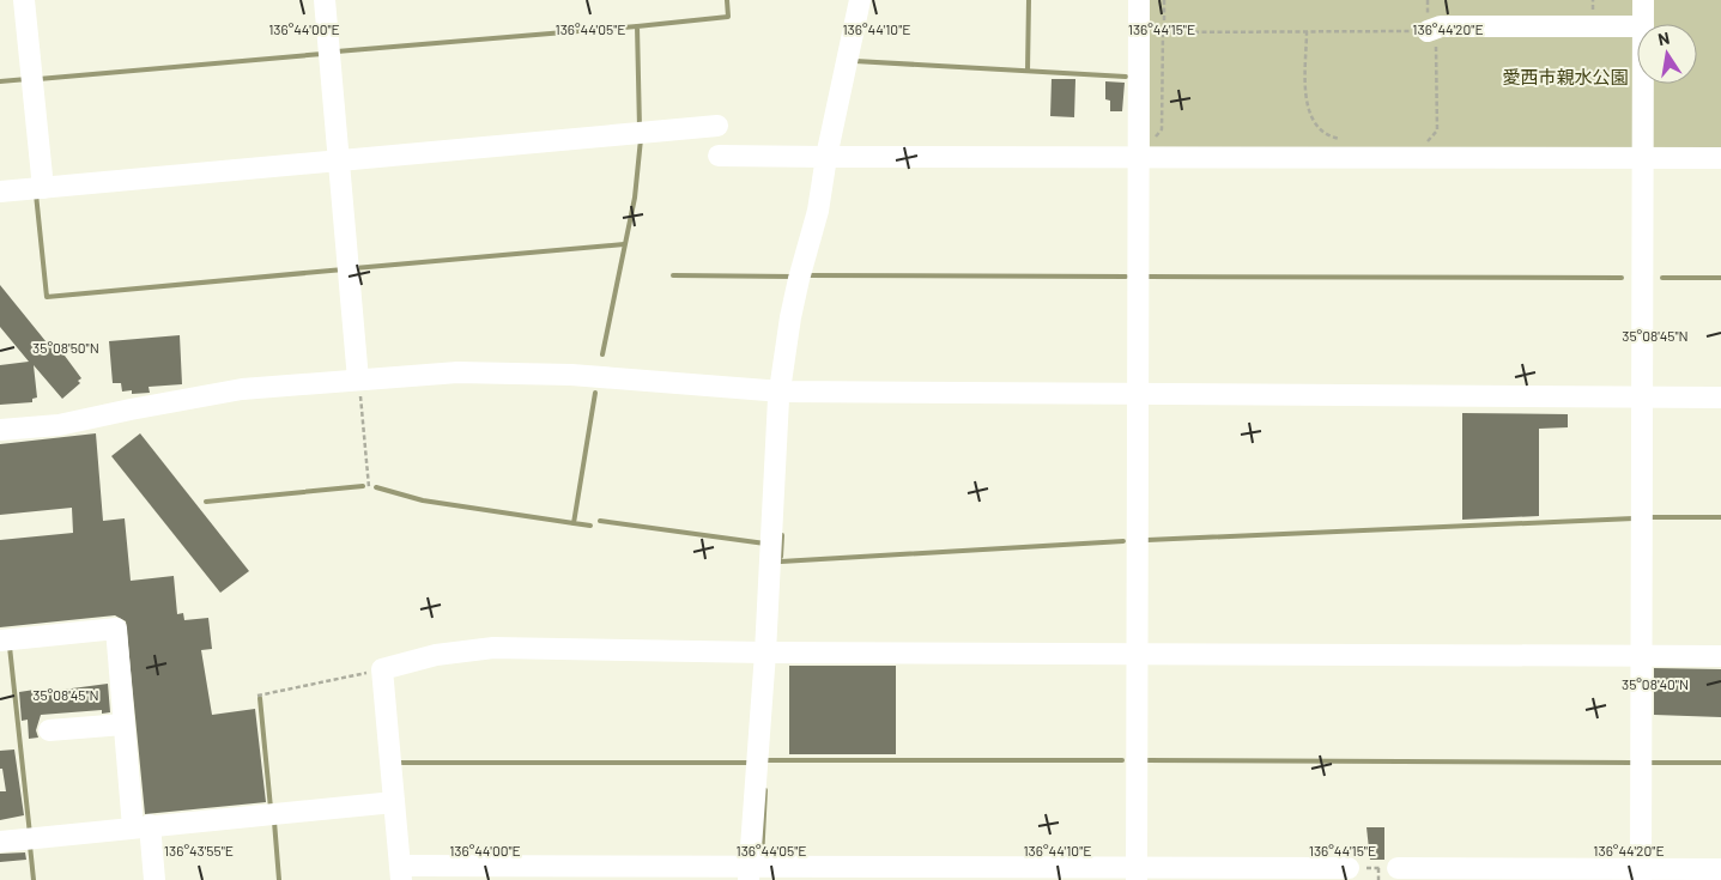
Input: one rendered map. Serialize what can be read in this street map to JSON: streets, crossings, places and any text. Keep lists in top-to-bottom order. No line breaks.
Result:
{"parks":["愛西市親水公園"],"north":"top","coordinates":["136°44'00\"E","136°44'05\"E","136°44'10\"E","136°44'15\"E","136°44'20\"E","35°08'45\"N","35°08'50\"N","35°08'40\"N","136°43'55\"E"]}
